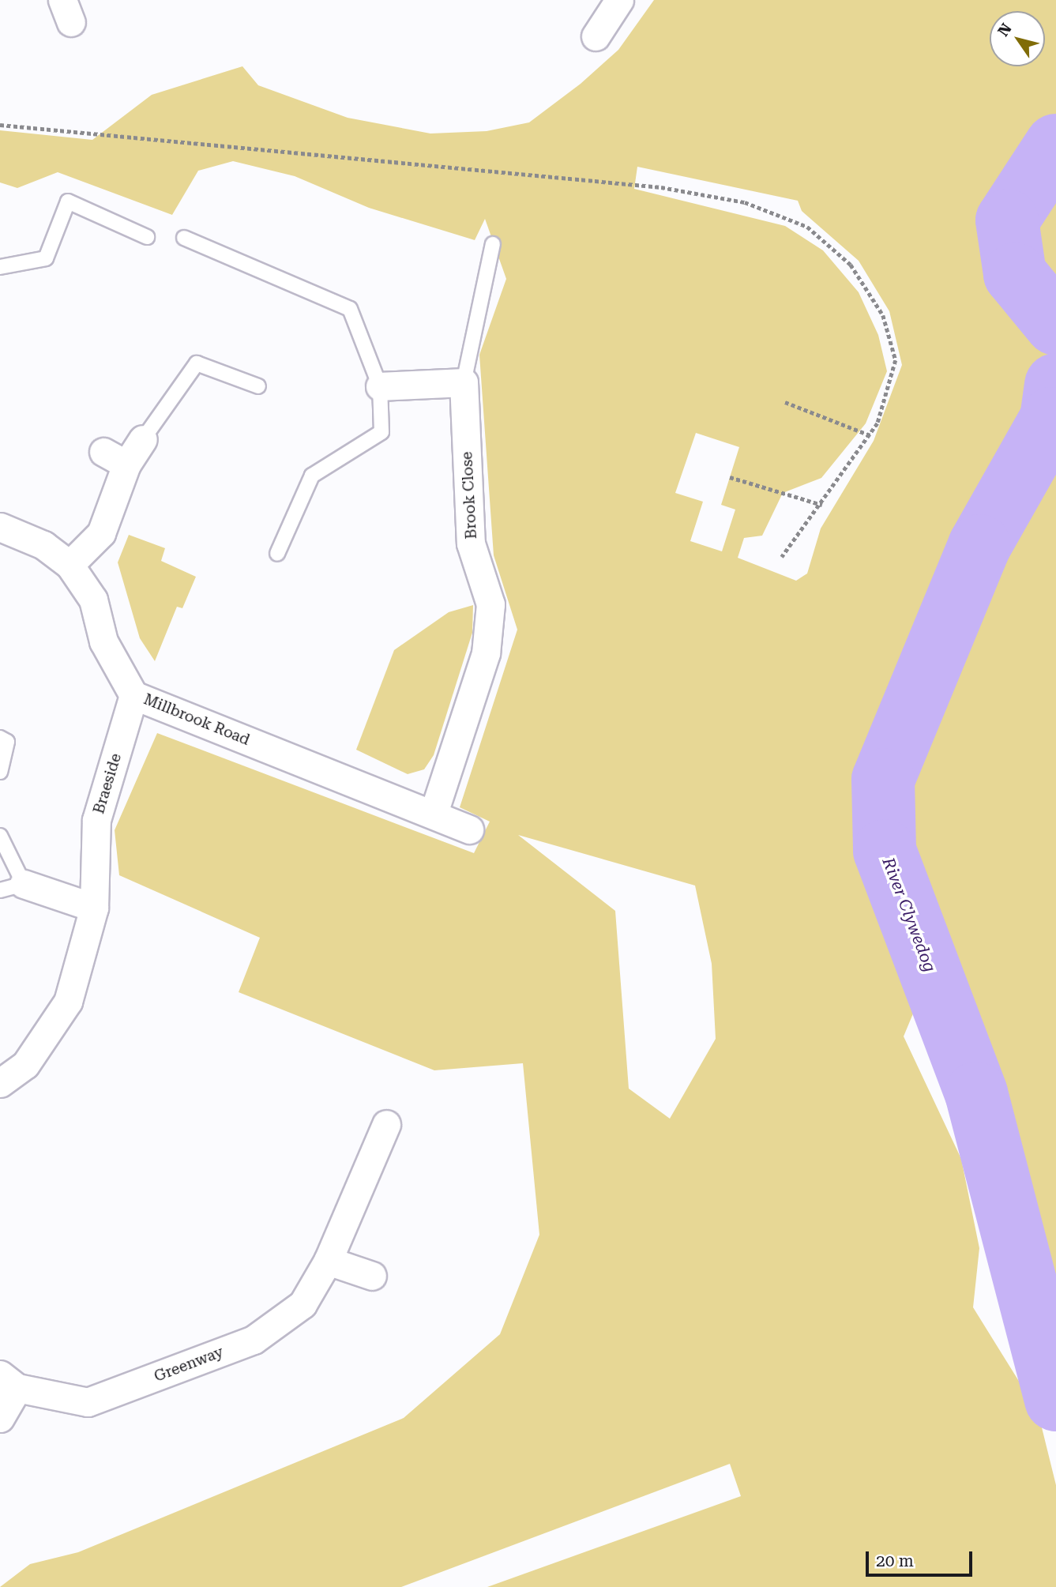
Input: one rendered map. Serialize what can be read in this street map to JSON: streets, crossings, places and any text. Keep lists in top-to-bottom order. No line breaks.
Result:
{"streets":{"street":["Brook Close","Millbrook Road","Braeside","Greenway"]},"crossings":[["Brook Close","Millbrook Road"],["Millbrook Road","Braeside"]],"water":["River Clywedog"],"scale_bar":"20 m","north":"top left"}
